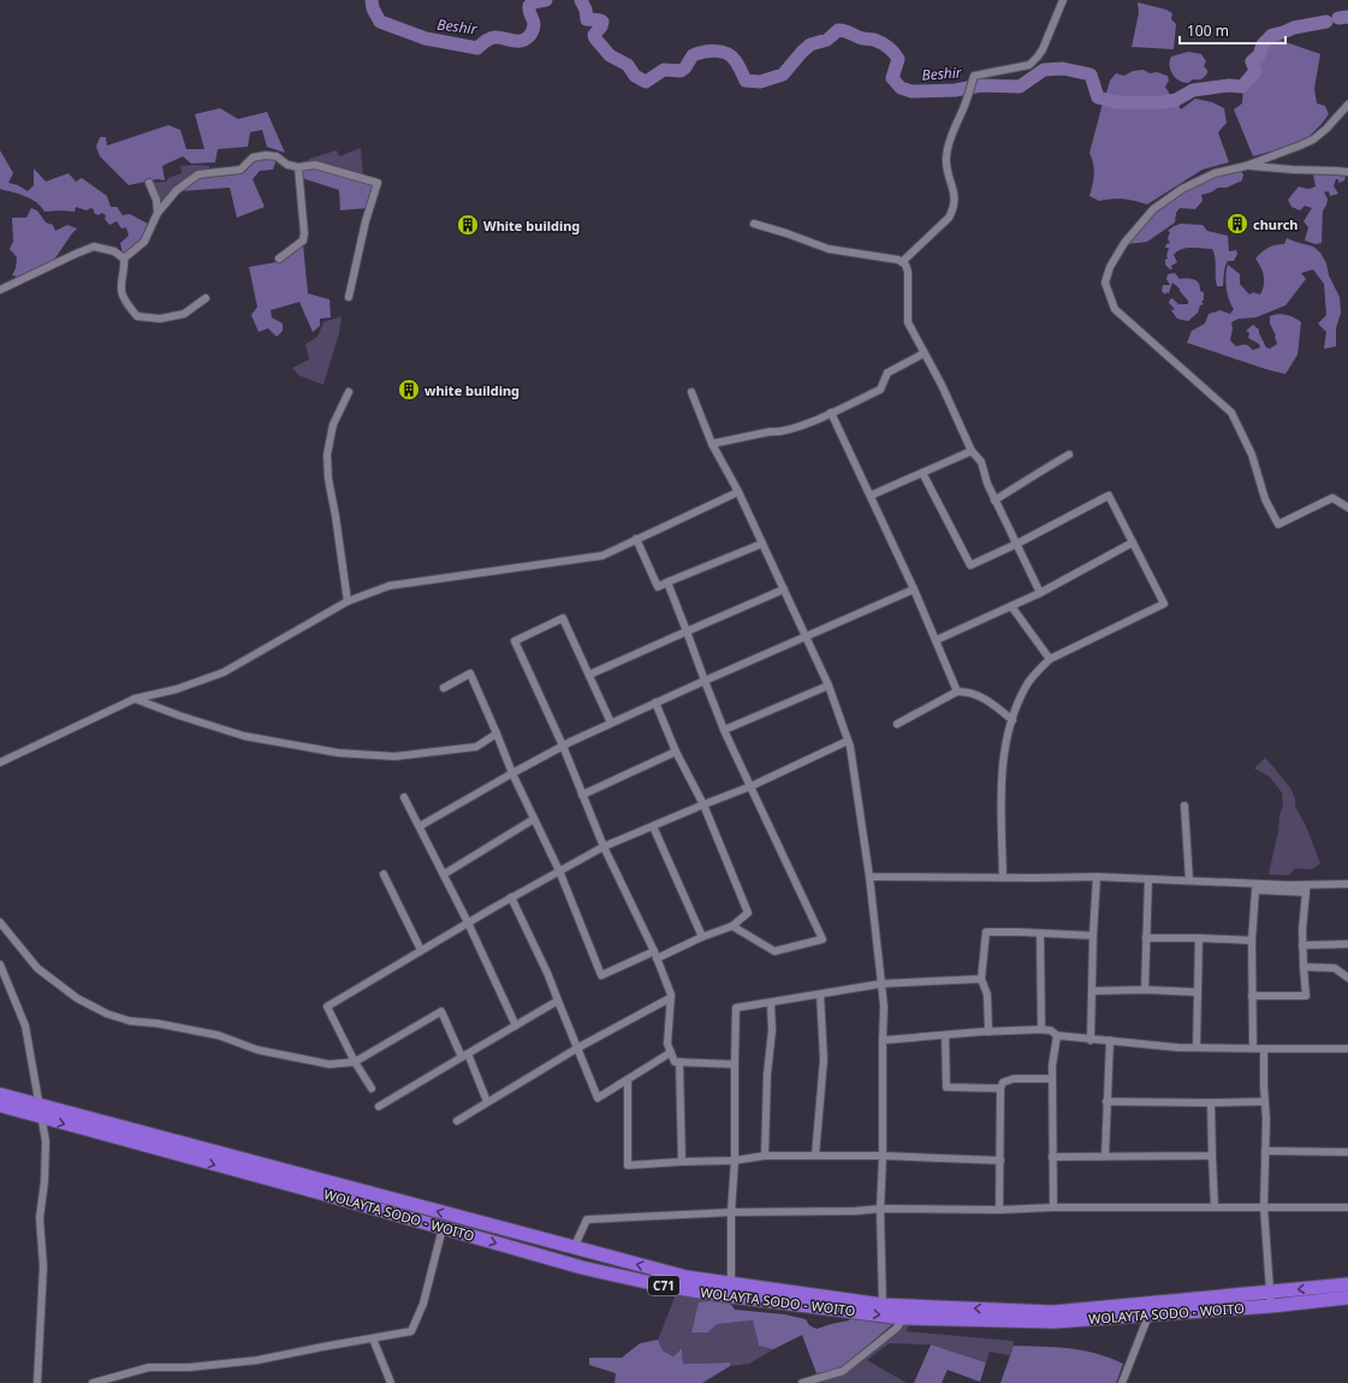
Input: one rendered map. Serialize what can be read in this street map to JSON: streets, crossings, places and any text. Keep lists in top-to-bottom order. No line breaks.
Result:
{"streets":{"highway":["WOLAYTA SODO - WOITO","C71"]},"water":["Beshir"],"places":{"building":["church","White building","white building"]},"scale_bar":"100 m"}
